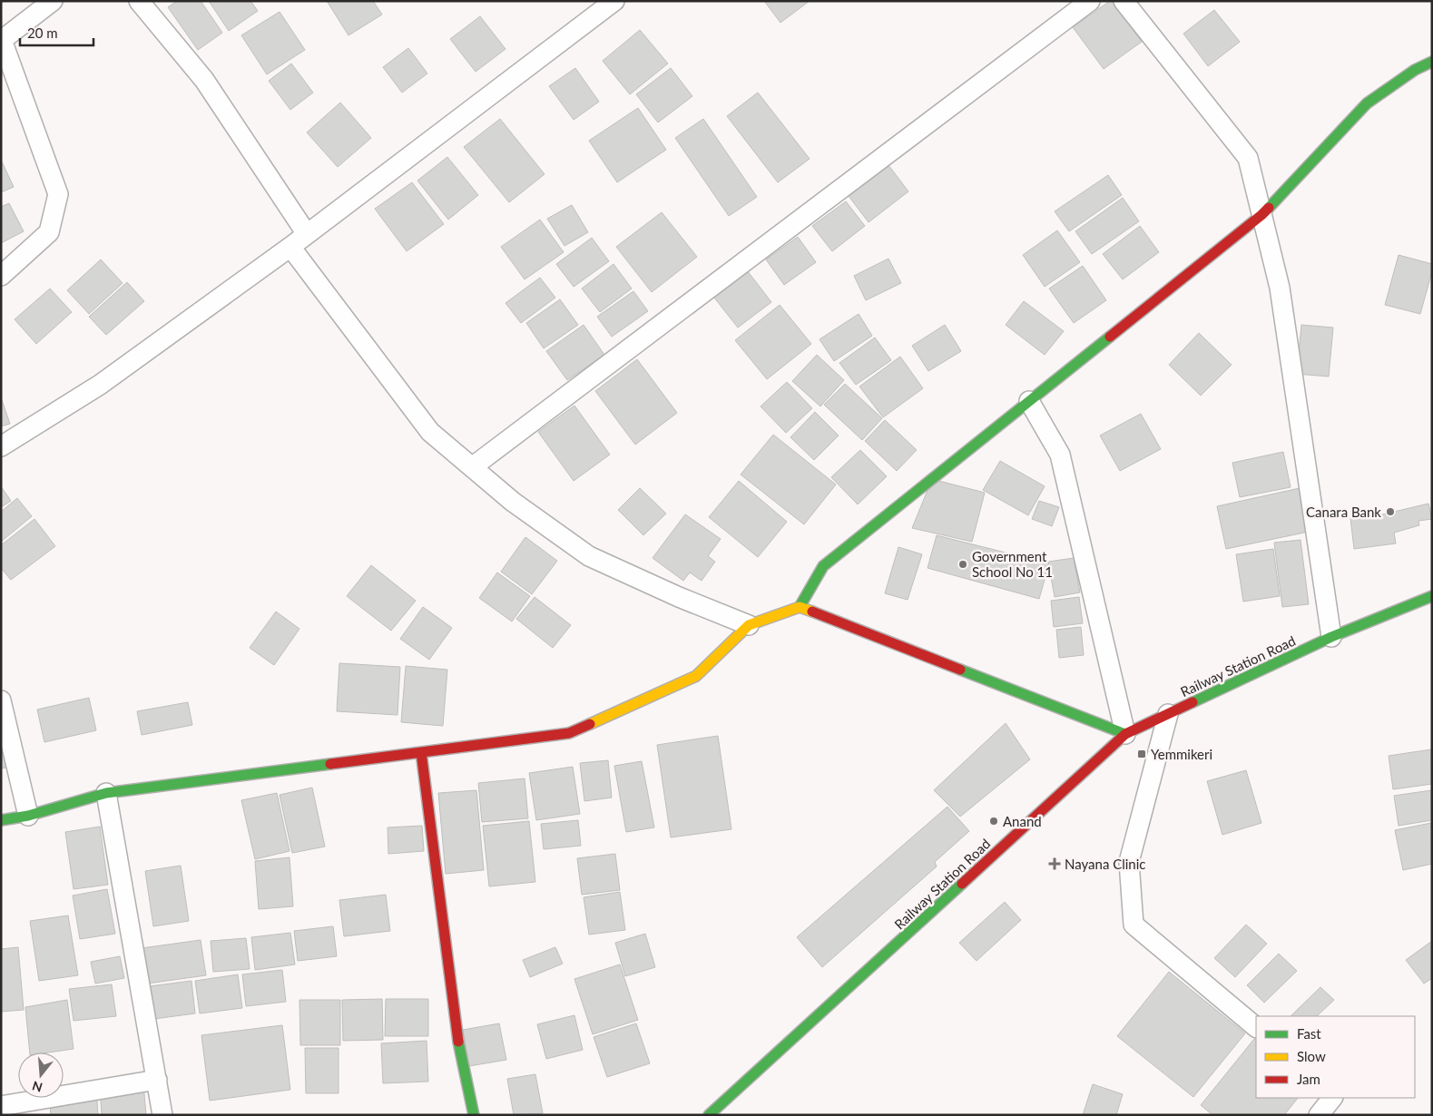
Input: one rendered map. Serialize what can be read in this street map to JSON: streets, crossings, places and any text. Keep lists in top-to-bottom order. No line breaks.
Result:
{"streets":{"street":["Railway Station Road"]},"places":{"other":["Canara Bank","Government School No 11","Anand"],"transit":["Yemmikeri"],"health":["Nayana Clinic"]},"legend":["Fast","Slow","Jam"],"scale_bar":"20 m","north":"bottom"}
